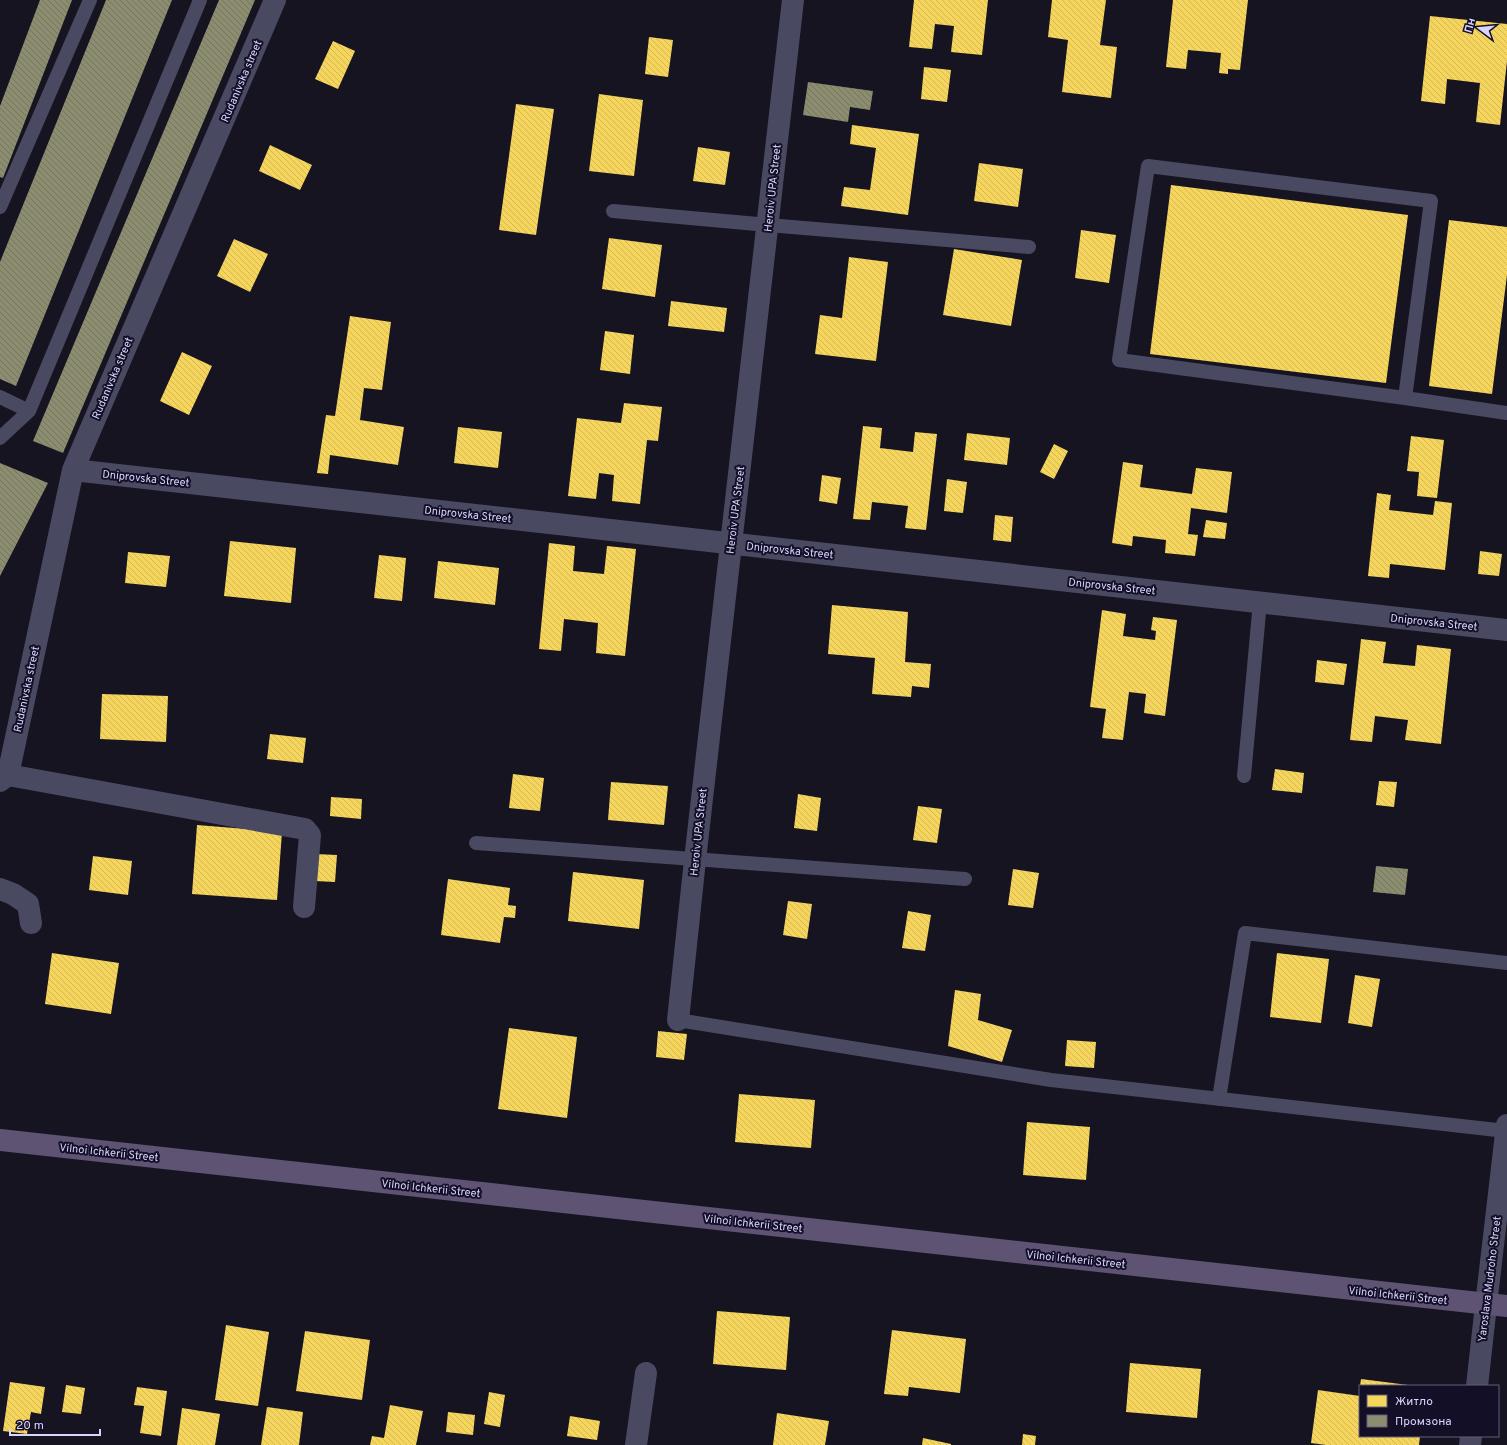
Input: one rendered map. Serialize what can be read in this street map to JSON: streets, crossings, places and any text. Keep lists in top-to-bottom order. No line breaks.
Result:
{"streets":{"main road":["Vilnoi Ichkerii Street"],"street":["Rudanivska street","Heroiv UPA Street","Dniprovska Street","Yaroslava Mudroho Street"]},"crossings":[["Rudanivska street","Dniprovska Street"],["Heroiv UPA Street","Dniprovska Street"],["Vilnoi Ichkerii Street","Yaroslava Mudroho Street"]],"legend":["Житло","Промзона"],"scale_bar":"20 m","north":"left"}
